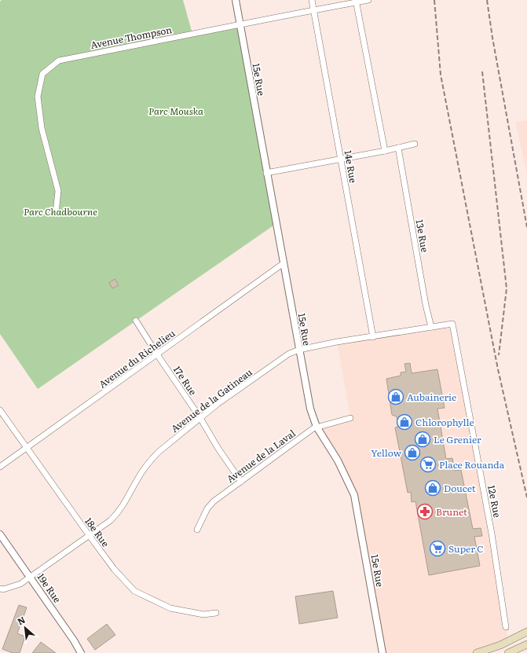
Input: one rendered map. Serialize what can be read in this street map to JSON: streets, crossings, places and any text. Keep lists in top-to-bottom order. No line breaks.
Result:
{"streets":{"street":["Avenue Thompson","15e Rue","14e Rue","13e Rue","Avenue du Richelieu","17e Rue","Avenue de la Gatineau","Avenue de la Laval","12e Rue","18e Rue","19e Rue"]},"crossings":[["Avenue Thompson","15e Rue"],["Avenue Thompson","14e Rue"],["15e Rue","Avenue du Richelieu"],["15e Rue","Avenue de la Gatineau"],["15e Rue","Avenue de la Laval"],["14e Rue","Avenue de la Gatineau"],["13e Rue","Avenue de la Gatineau"],["Avenue du Richelieu","17e Rue"],["Avenue du Richelieu","18e Rue"],["17e Rue","Avenue de la Gatineau"],["17e Rue","Avenue de la Laval"],["Avenue de la Gatineau","12e Rue"],["Avenue de la Gatineau","18e Rue"],["Avenue de la Gatineau","19e Rue"]],"parks":["Parc Mouska","Parc Chadbourne"],"places":{"shop":["Aubainerie","Chlorophylle","Le Grenier","Yellow","Doucet"],"supermarket":["Place Rouanda","Super C"],"pharmacy":["Brunet"]},"north":"top left"}
